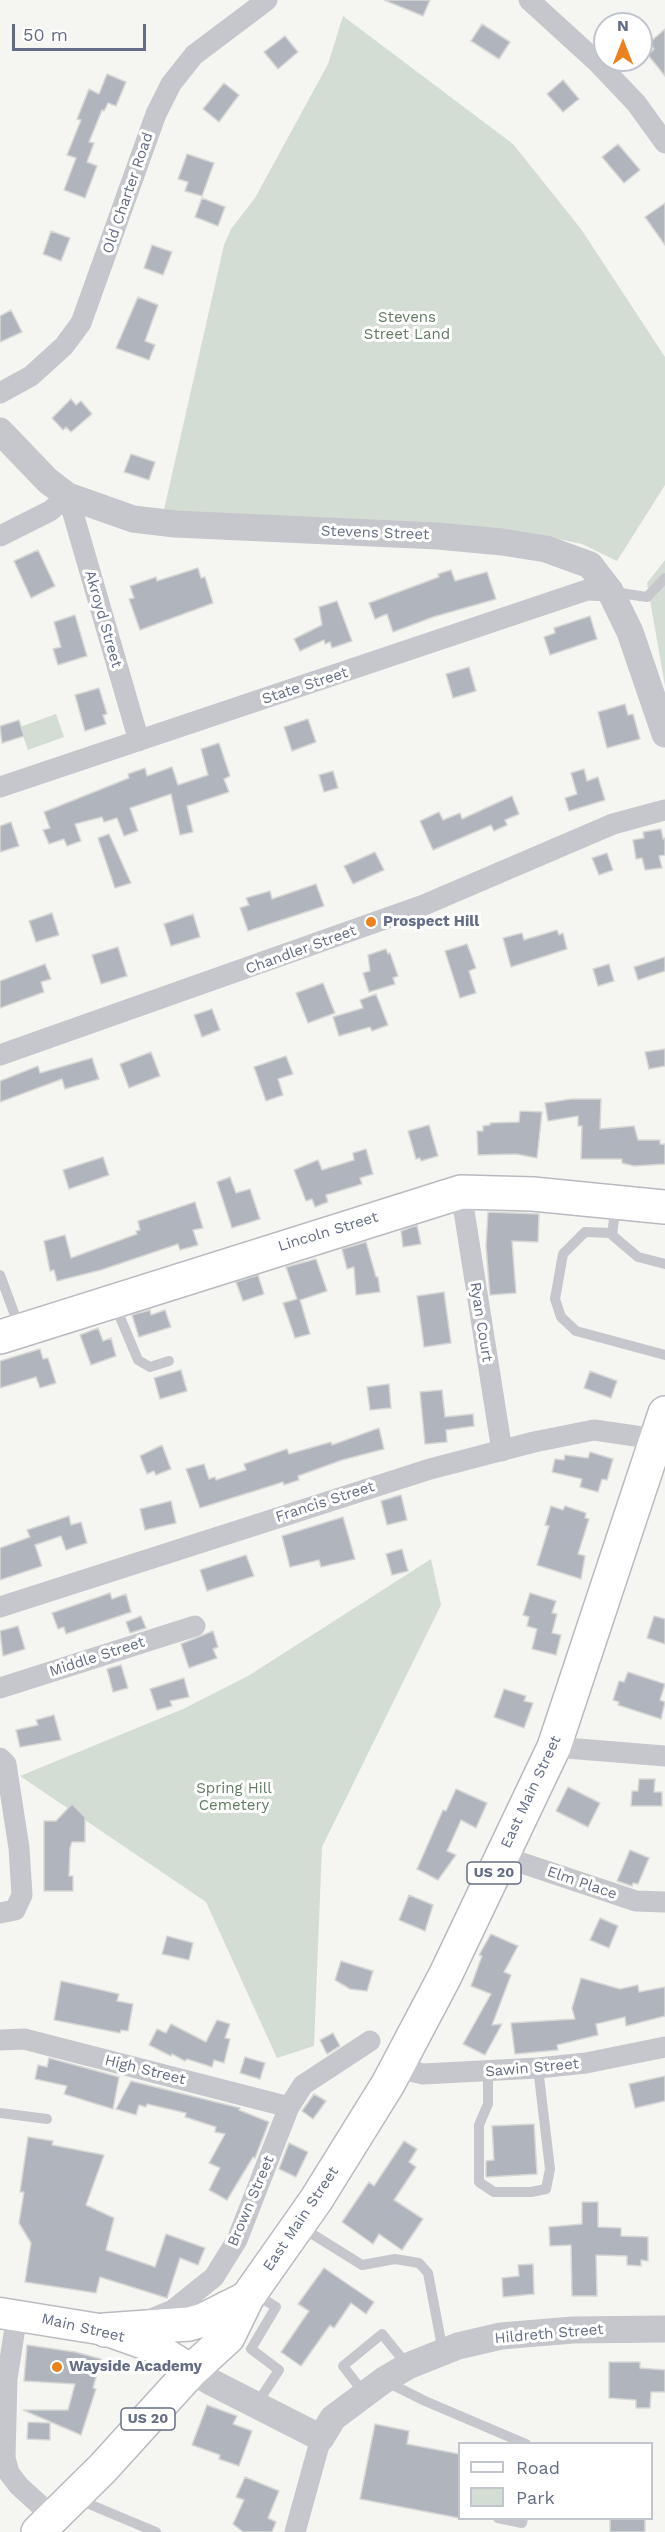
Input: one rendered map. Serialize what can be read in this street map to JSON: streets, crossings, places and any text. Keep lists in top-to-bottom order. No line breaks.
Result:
{"streets":{"main road":["Lincoln Street","East Main Street","US 20","Main Street"],"street":["Old Charter Road","Stevens Street","Akroyd Street","State Street","Chandler Street","Ryan Court","Francis Street","Middle Street","Elm Place","Sawin Street","High Street","Brown Street","Hildreth Street"]},"crossings":[["Stevens Street","Akroyd Street"],["Stevens Street","State Street"],["Akroyd Street","State Street"],["Lincoln Street","Ryan Court"],["Ryan Court","Francis Street"],["Francis Street","East Main Street"],["East Main Street","US 20"],["East Main Street","Elm Place"],["East Main Street","Sawin Street"],["East Main Street","Main Street"],["US 20","Main Street"],["High Street","Brown Street"],["Brown Street","Main Street"],["Main Street","Hildreth Street"]],"parks":["Stevens Street Land","Spring Hill Cemetery"],"places":["Prospect Hill","Wayside Academy"],"legend":["Road","Park"],"scale_bar":"50 m","north":"top"}
